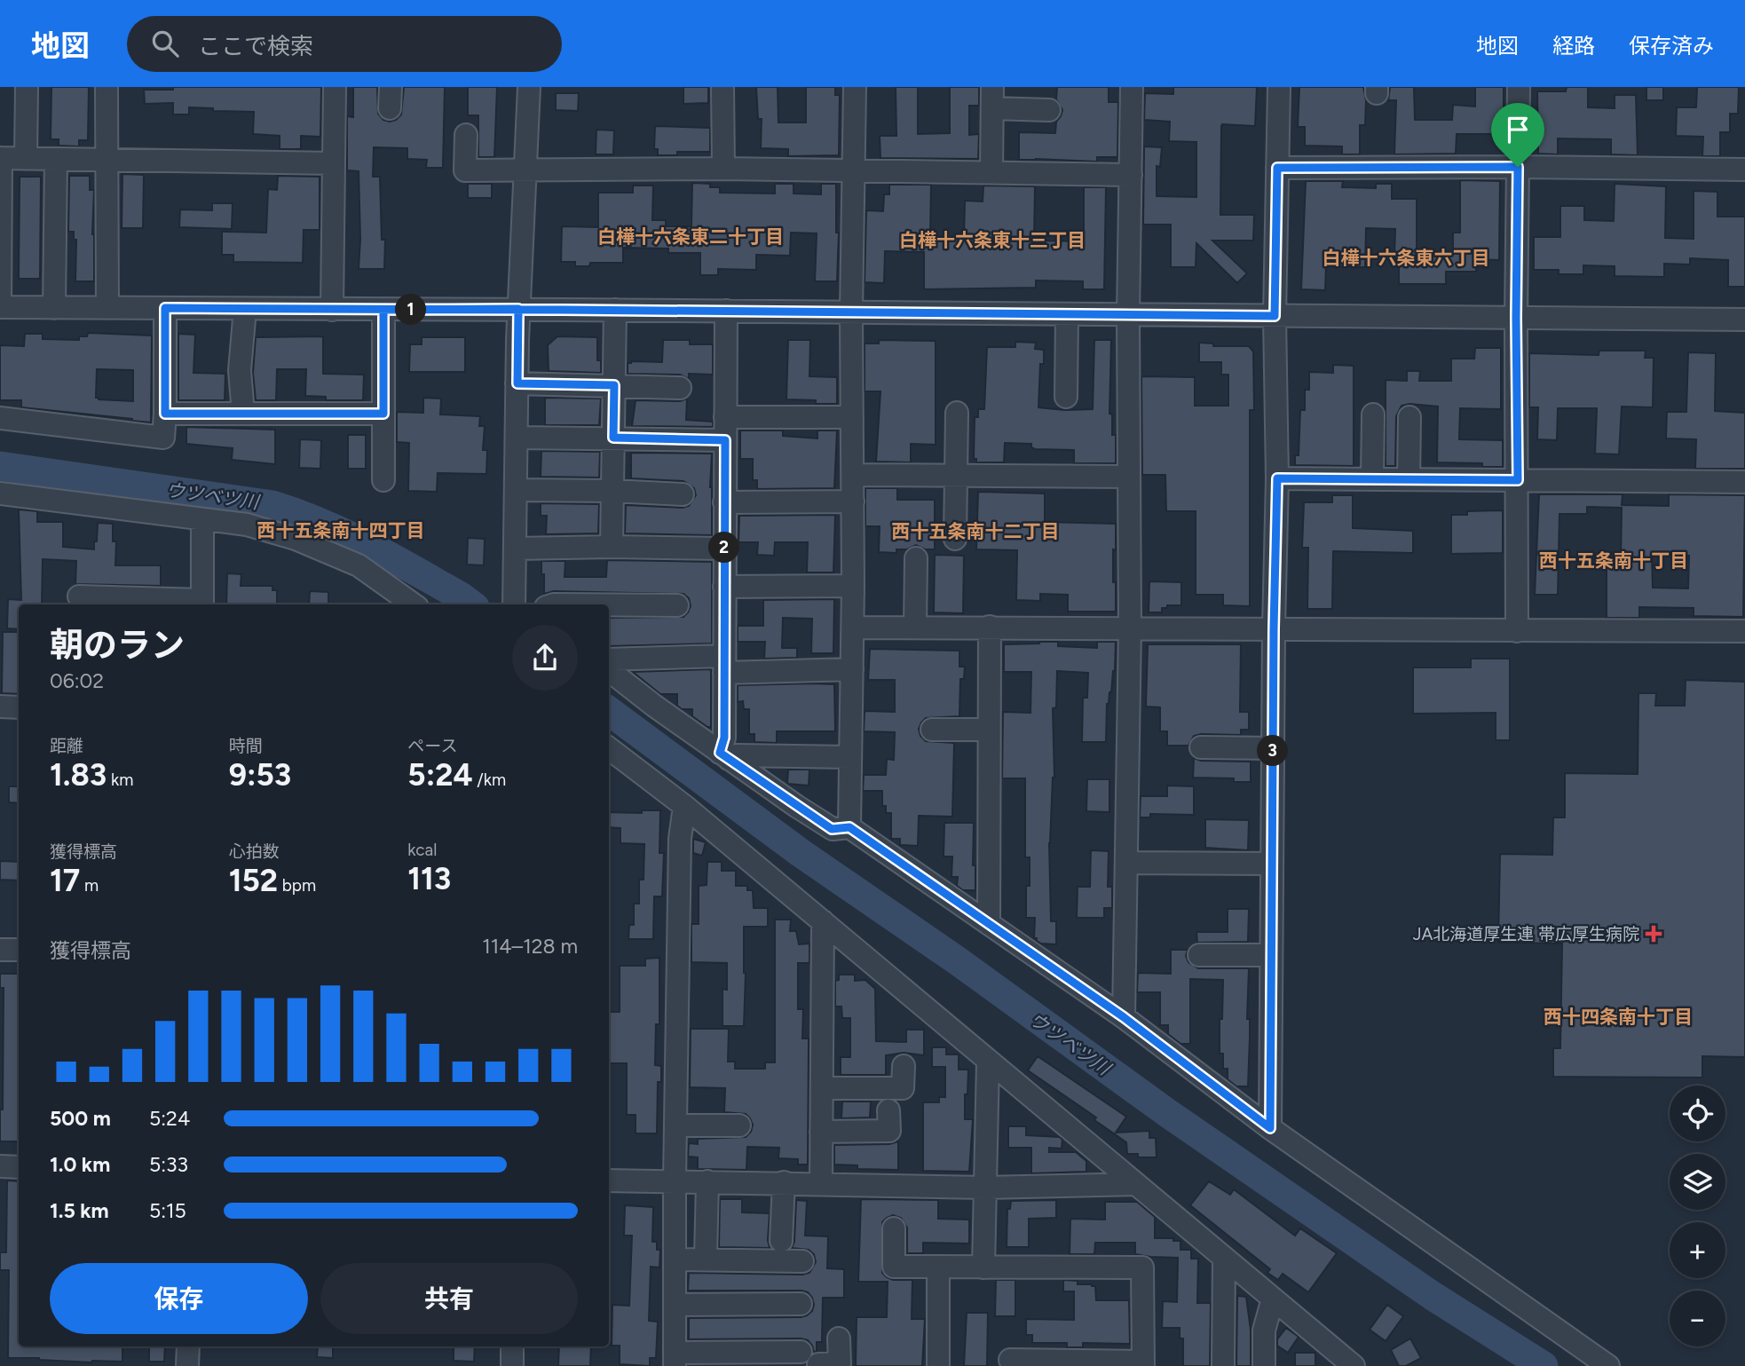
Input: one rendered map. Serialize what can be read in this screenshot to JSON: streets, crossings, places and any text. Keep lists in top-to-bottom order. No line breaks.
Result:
{"districts":["白樺十六条東二十丁目","白樺十六条東十三丁目","白樺十六条東六丁目","西十五条南十四丁目","西十五条南十二丁目","西十五条南十丁目","西十四条南十丁目"],"water":["ウツベツ川"],"places":{"health":["JA北海道厚生連 帯広厚生病院"]},"page":{"header":"地図","search":"ここで検索","nav":["地図","経路","保存済み"],"pins":["1","2","3"],"heading":["朝のラン","06:02"],"stats":[["距離","1.83 km"],["時間","9:53"],["ペース","5:24 /km"],["獲得標高","17 m"],["心拍数","152 bpm"],["kcal","113"]],"chart":["獲得標高","114–128 m"],"map_buttons":["+","−"],"list":[{"name":"500 m","note":"5:24"},{"name":"1.0 km","note":"5:33"},{"name":"1.5 km","note":"5:15"}],"buttons":["保存","共有"]}}
